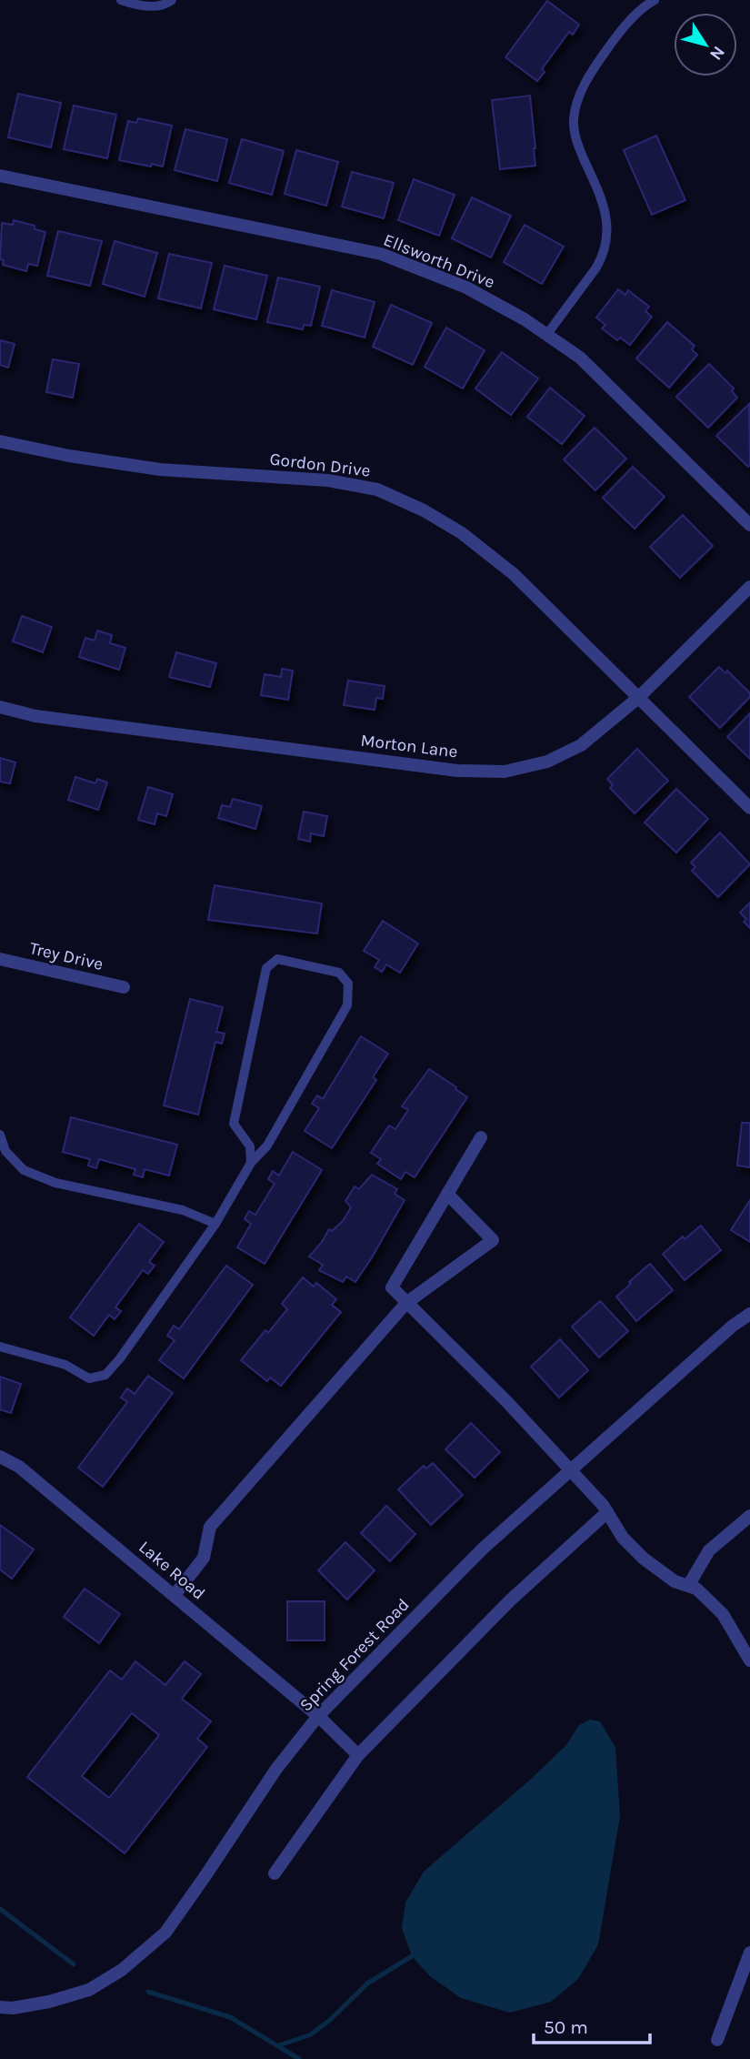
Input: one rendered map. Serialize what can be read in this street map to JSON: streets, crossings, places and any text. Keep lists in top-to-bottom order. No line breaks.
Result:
{"streets":{"street":["Ellsworth Drive","Gordon Drive","Morton Lane","Trey Drive","Lake Road","Spring Forest Road"]},"crossings":[["Gordon Drive","Morton Lane"],["Lake Road","Spring Forest Road"]],"scale_bar":"50 m","north":"bottom right"}
